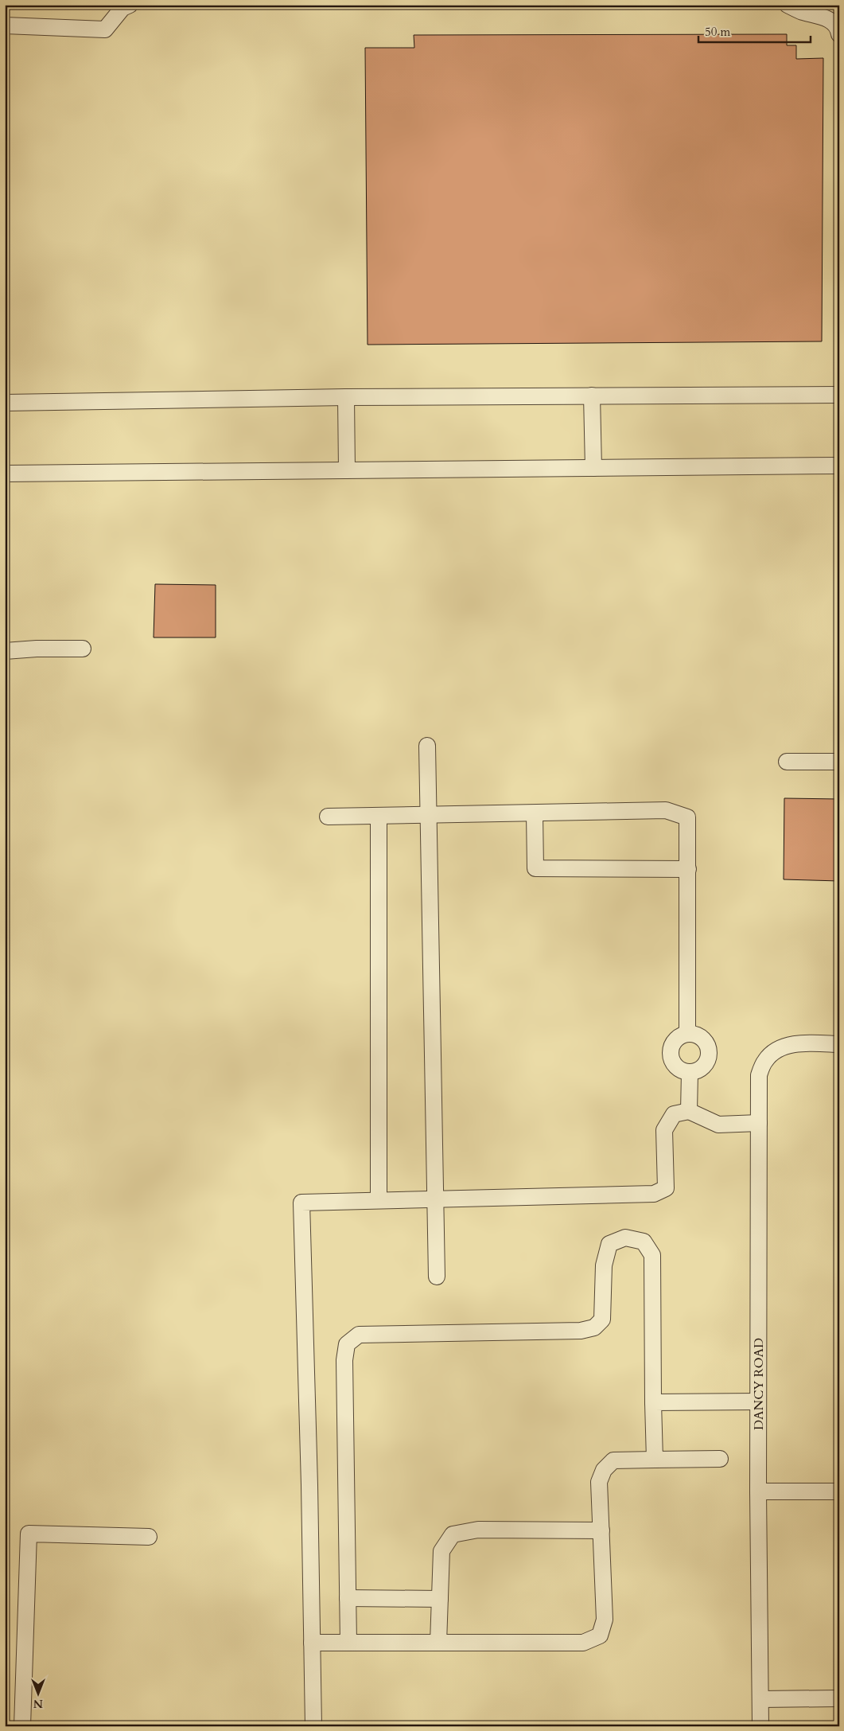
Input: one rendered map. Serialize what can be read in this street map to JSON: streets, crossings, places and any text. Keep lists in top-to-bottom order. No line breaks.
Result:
{"streets":{"street":["DANCY ROAD"]},"scale_bar":"50 m","north":"bottom"}
